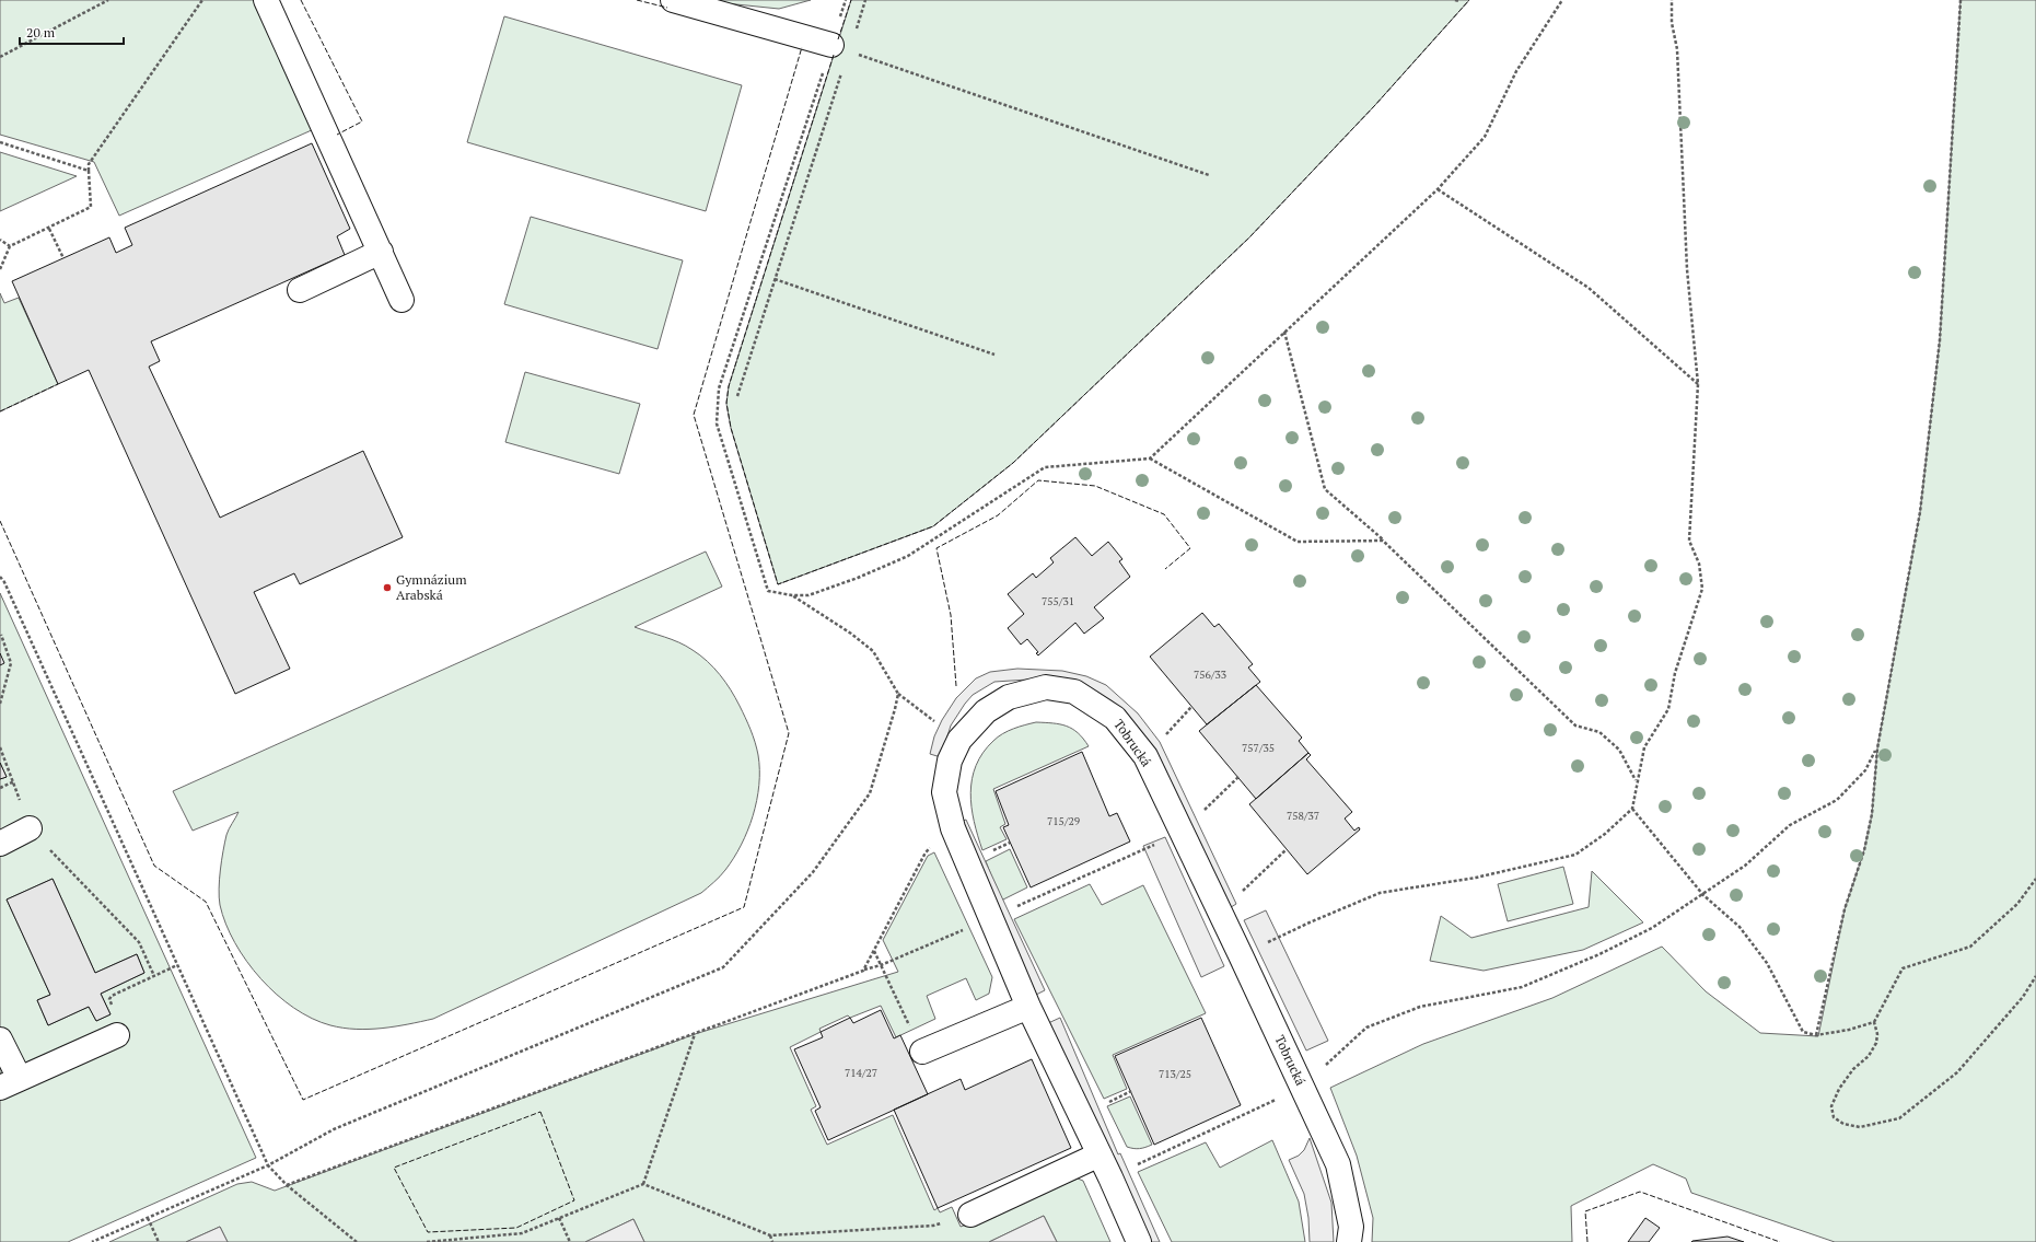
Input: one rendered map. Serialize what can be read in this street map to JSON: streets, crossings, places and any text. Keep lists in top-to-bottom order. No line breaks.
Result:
{"streets":{"street":["Tobrucká"]},"places":["Gymnázium Arabská"],"house_numbers":["755/31","756/33","757/35","758/37","715/29","714/27","713/25"],"scale_bar":"20 m"}
